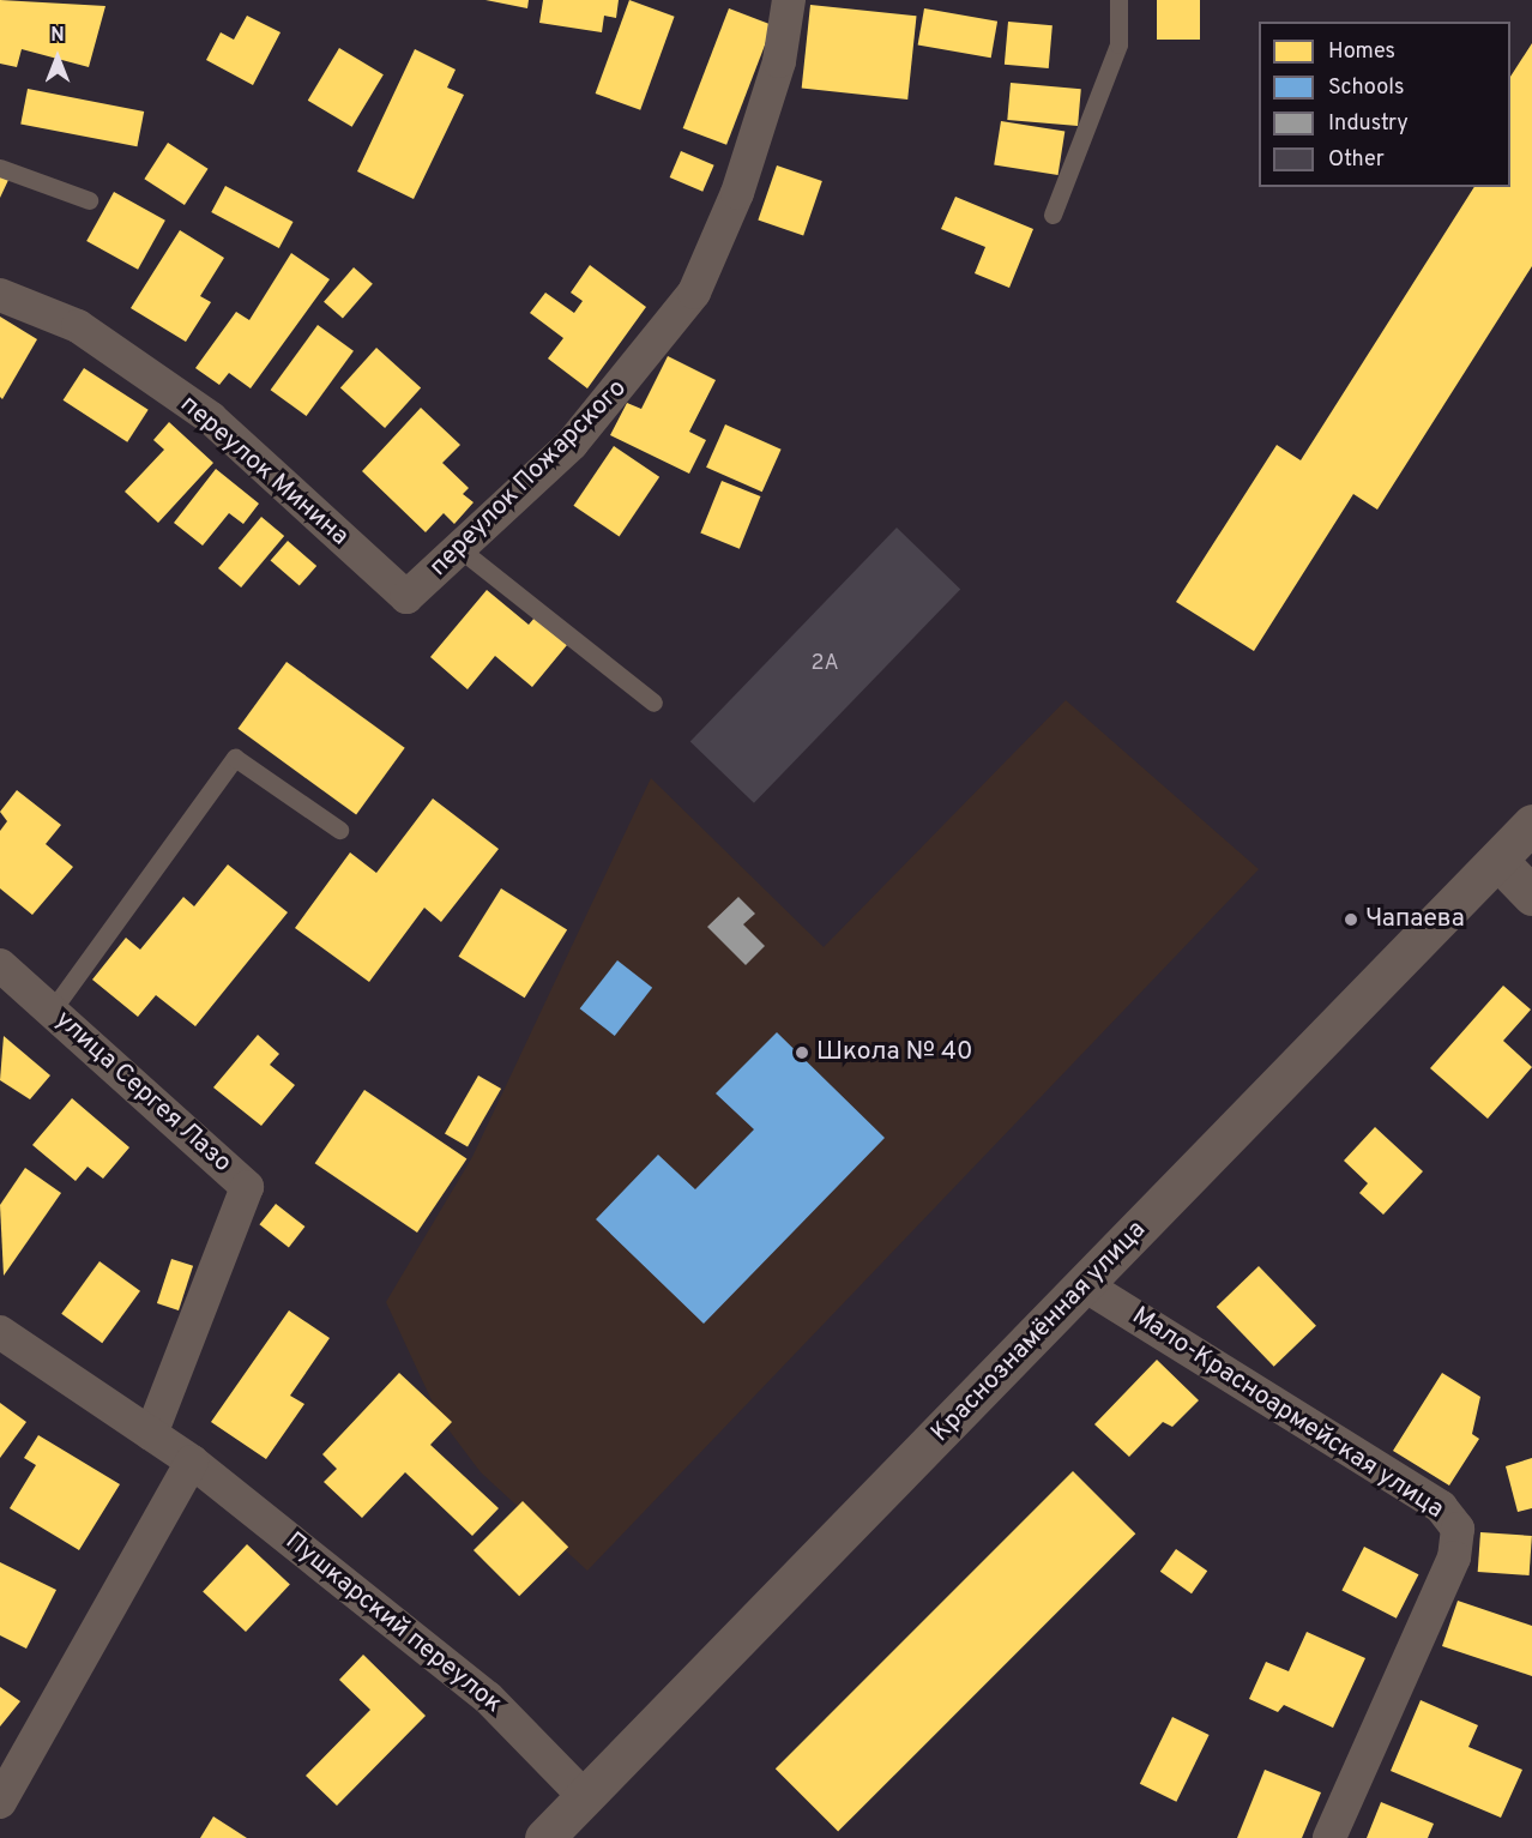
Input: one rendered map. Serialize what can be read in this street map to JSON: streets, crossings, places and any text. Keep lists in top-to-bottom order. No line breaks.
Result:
{"streets":{"street":["переулок Минина","переулок Пожарского","улица Сергея Лазо","Краснознамённая улица","Мало-Красноармейская улица","Пушкарский переулок"]},"crossings":[["переулок Минина","переулок Пожарского"],["улица Сергея Лазо","Пушкарский переулок"],["Краснознамённая улица","Мало-Красноармейская улица"],["Краснознамённая улица","Пушкарский переулок"]],"places":["Чапаева","Школа № 40"],"house_numbers":["2А"],"legend":["Homes","Schools","Industry","Other"],"north":"top"}
